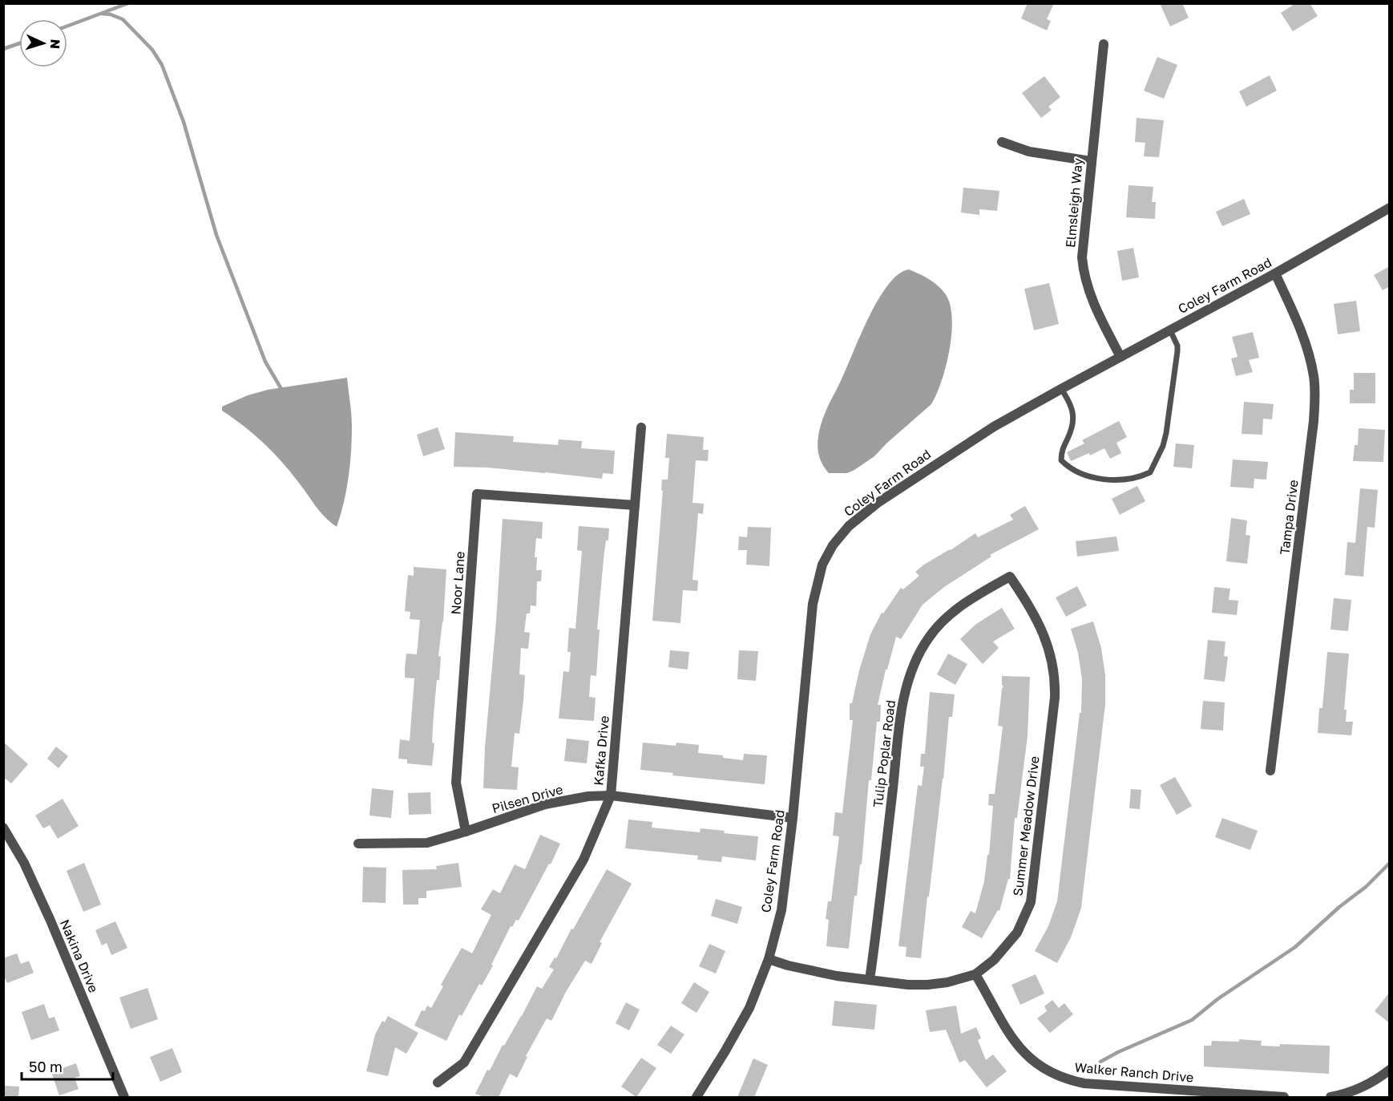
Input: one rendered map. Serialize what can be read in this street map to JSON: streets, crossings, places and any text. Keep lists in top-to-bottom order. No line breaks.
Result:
{"streets":{"street":["Elmsleigh Way","Coley Farm Road","Tampa Drive","Noor Lane","Kafka Drive","Tulip Poplar Road","Pilsen Drive","Summer Meadow Drive","Nakina Drive","Walker Ranch Drive"]},"crossings":[["Elmsleigh Way","Coley Farm Road"],["Coley Farm Road","Tampa Drive"],["Coley Farm Road","Pilsen Drive"],["Coley Farm Road","Summer Meadow Drive"],["Noor Lane","Kafka Drive"],["Noor Lane","Pilsen Drive"],["Kafka Drive","Pilsen Drive"],["Tulip Poplar Road","Summer Meadow Drive"],["Summer Meadow Drive","Walker Ranch Drive"]],"scale_bar":"50 m","north":"right"}
